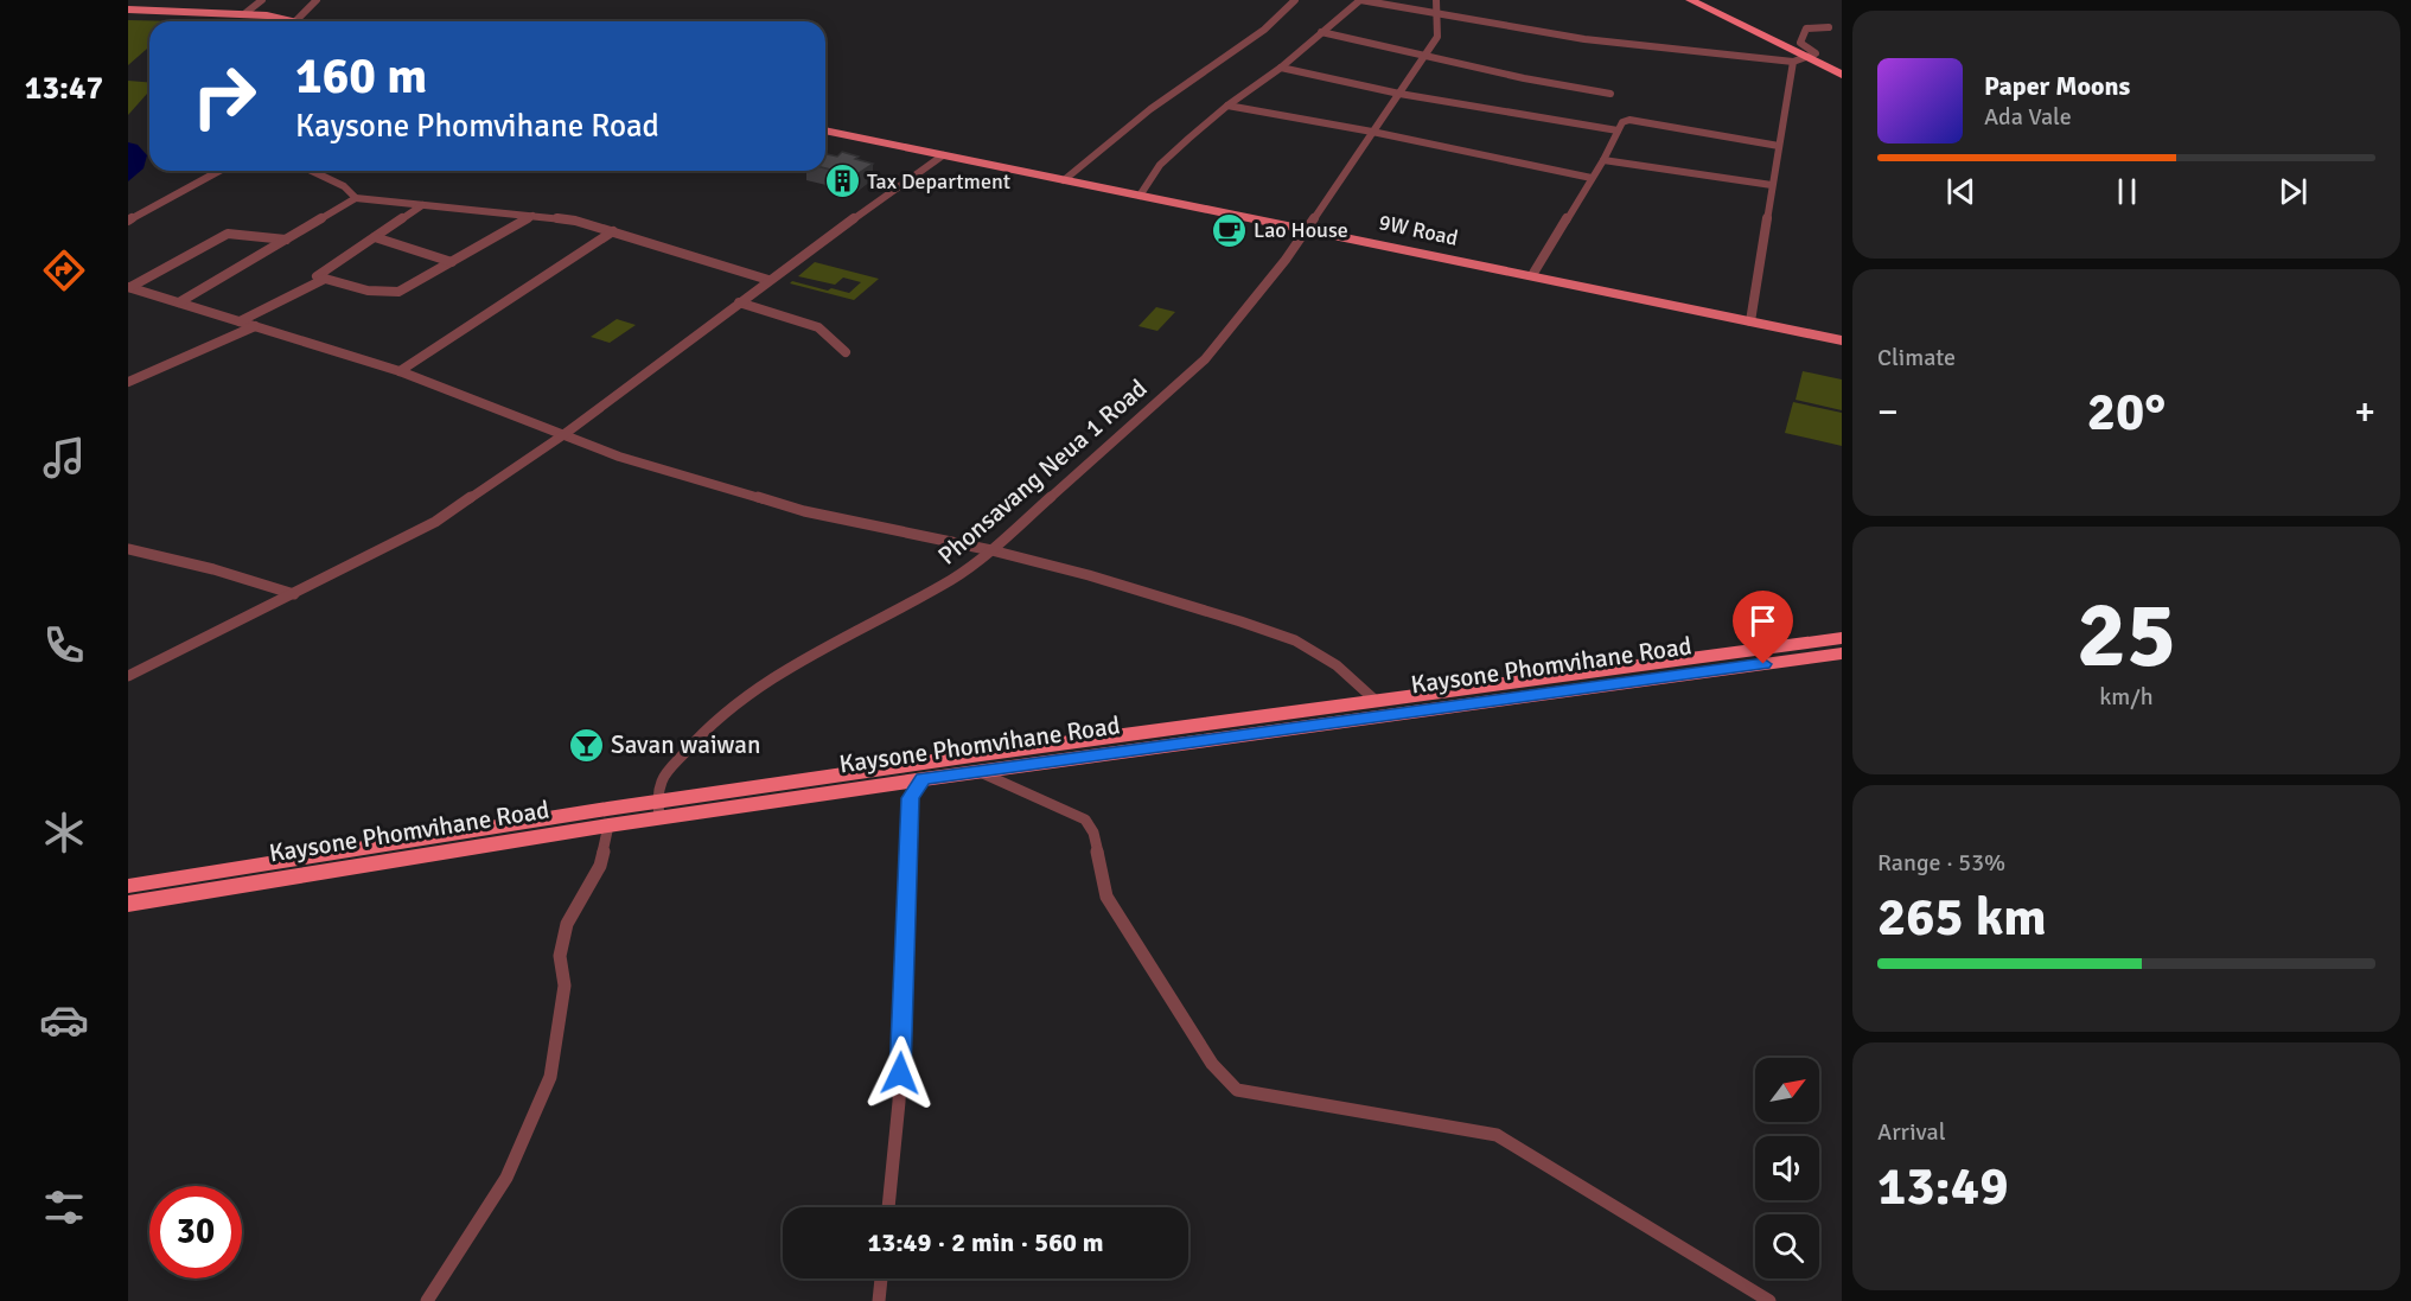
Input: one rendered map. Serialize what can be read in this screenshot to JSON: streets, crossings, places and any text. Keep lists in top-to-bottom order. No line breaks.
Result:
{"streets":{"highway":["Kaysone Phomvihane Road"],"main road":["9W Road"],"street":["Phonsavang Neua 1 Road"]},"crossings":[["9W Road","Phonsavang Neua 1 Road"],["Phonsavang Neua 1 Road","Kaysone Phomvihane Road"]],"places":{"building":["Tax Department"],"cafe":["Lao House"],"bar":["Savan waiwan"]},"north":"top right","page":{"tabs":"13:47","turn":["160 m","Kaysone Phomvihane Road"],"song":["Paper Moons","Ada Vale"],"tile":["Climate",["25","km/h"],["Range · 53%","265 km"],["Arrival","13:49"]],"heat":["−","20°","+"],"limit":"30","trip":"13:49 · 2 min · 560 m"}}
